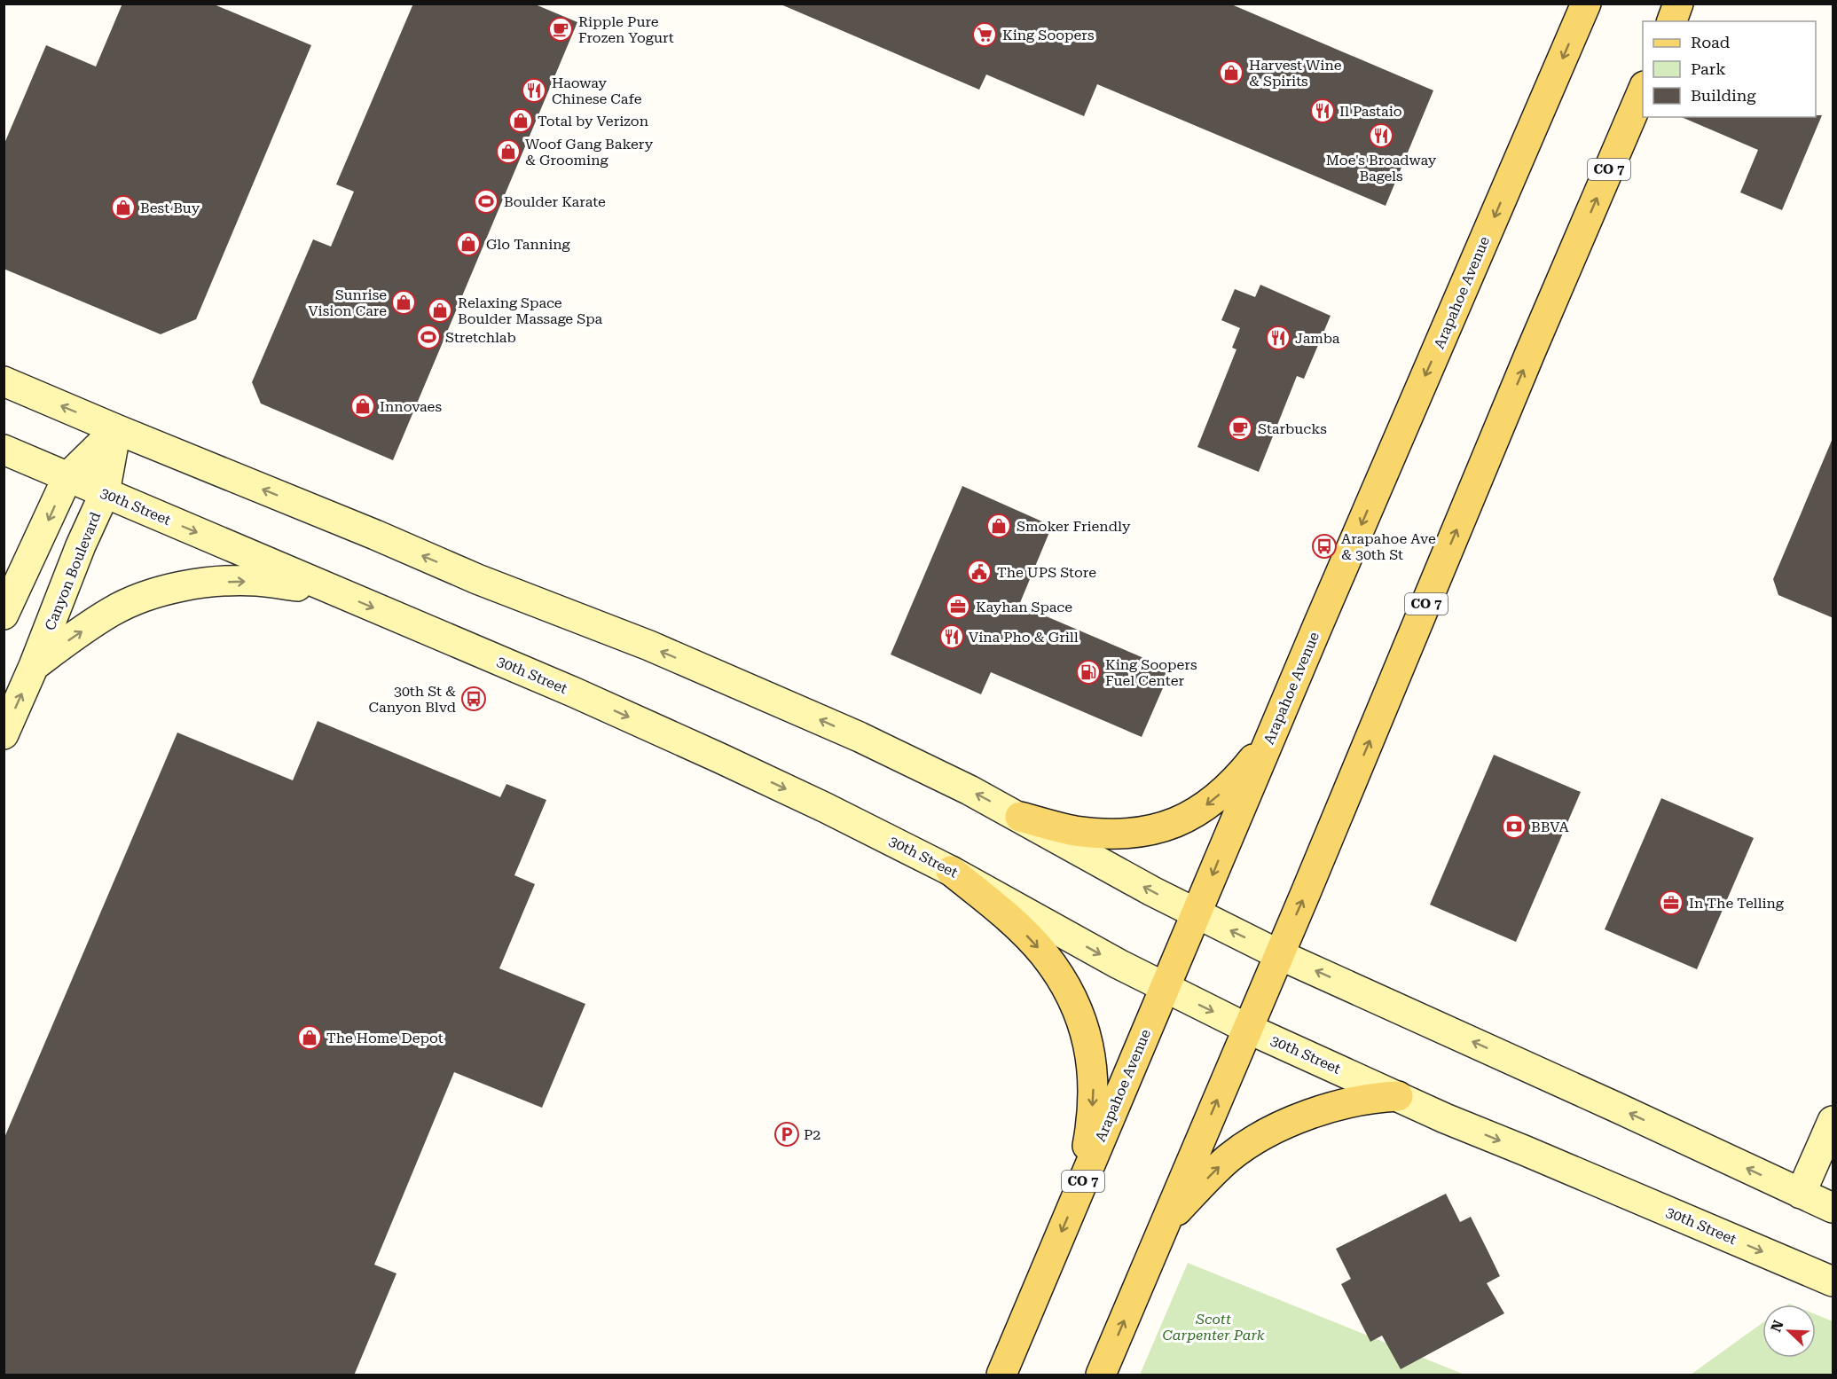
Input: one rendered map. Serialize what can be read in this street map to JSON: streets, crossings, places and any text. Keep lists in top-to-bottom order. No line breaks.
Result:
{"streets":{"main road":["CO 7","Arapahoe Avenue","30th Street","Canyon Boulevard"]},"crossings":[["CO 7","30th Street"],["Arapahoe Avenue","30th Street"],["30th Street","Canyon Boulevard"]],"parks":["Scott Carpenter Park"],"places":{"cafe":["Ripple Pure Frozen Yogurt","Starbucks"],"supermarket":["King Soopers"],"shop":["Harvest Wine & Spirits","Total by Verizon","Woof Gang Bakery & Grooming","Best Buy","Glo Tanning","Sunrise Vision Care","Relaxing Space Boulder Massage Spa","Innovaes","Smoker Friendly","The Home Depot"],"restaurant":["Haoway Chinese Cafe","Il Pastaio","Moe's Broadway Bagels","Jamba","Vina Pho & Grill"],"sports":["Boulder Karate","Stretchlab"],"bus stop":["Arapahoe Ave & 30th St","30th St & Canyon Blvd"],"public building":["The UPS Store"],"office":["Kayhan Space","In The Telling"],"fuel station":["King Soopers Fuel Center"],"bank":["BBVA"],"parking":["P2"]},"legend":["Road","Park","Building"],"north":"top left"}
